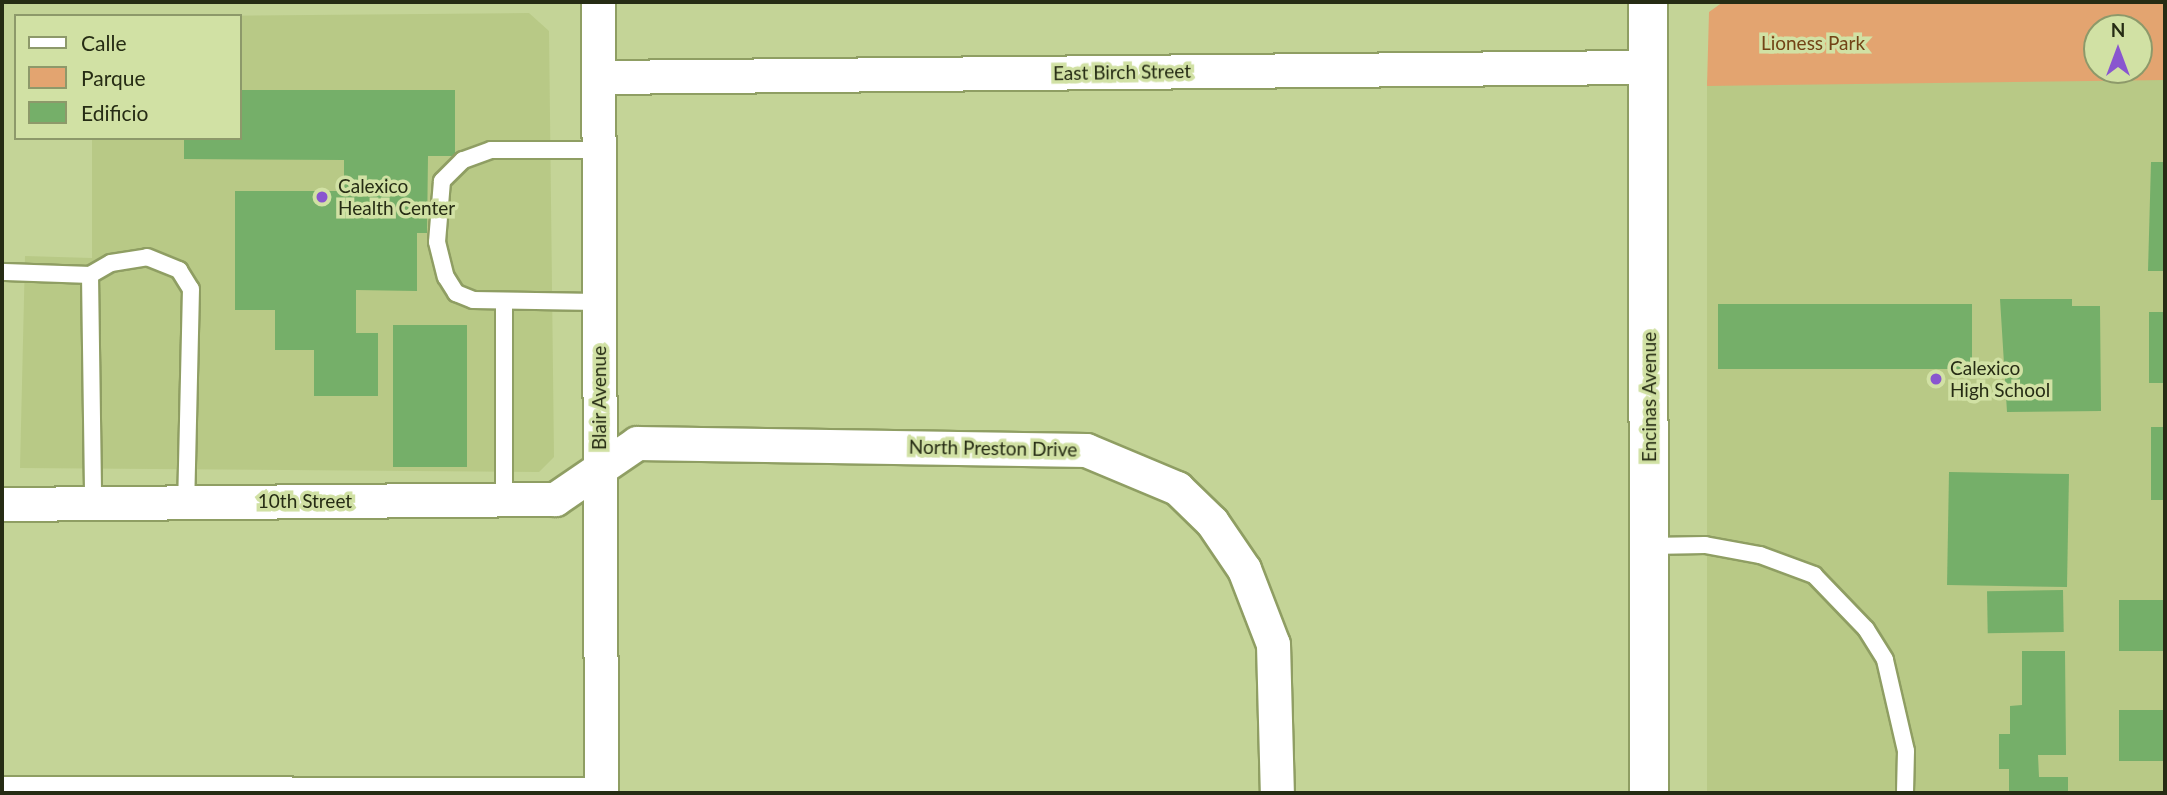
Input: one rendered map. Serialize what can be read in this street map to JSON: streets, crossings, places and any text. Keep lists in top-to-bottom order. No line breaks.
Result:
{"streets":{"street":["East Birch Street","Encinas Avenue","Blair Avenue","North Preston Drive","10th Street"]},"crossings":[["East Birch Street","Encinas Avenue"],["East Birch Street","Blair Avenue"],["Blair Avenue","North Preston Drive"],["Blair Avenue","10th Street"],["North Preston Drive","10th Street"]],"parks":["Lioness Park"],"places":["Calexico Health Center","Calexico High School"],"legend":["Calle","Parque","Edificio"],"north":"top"}
